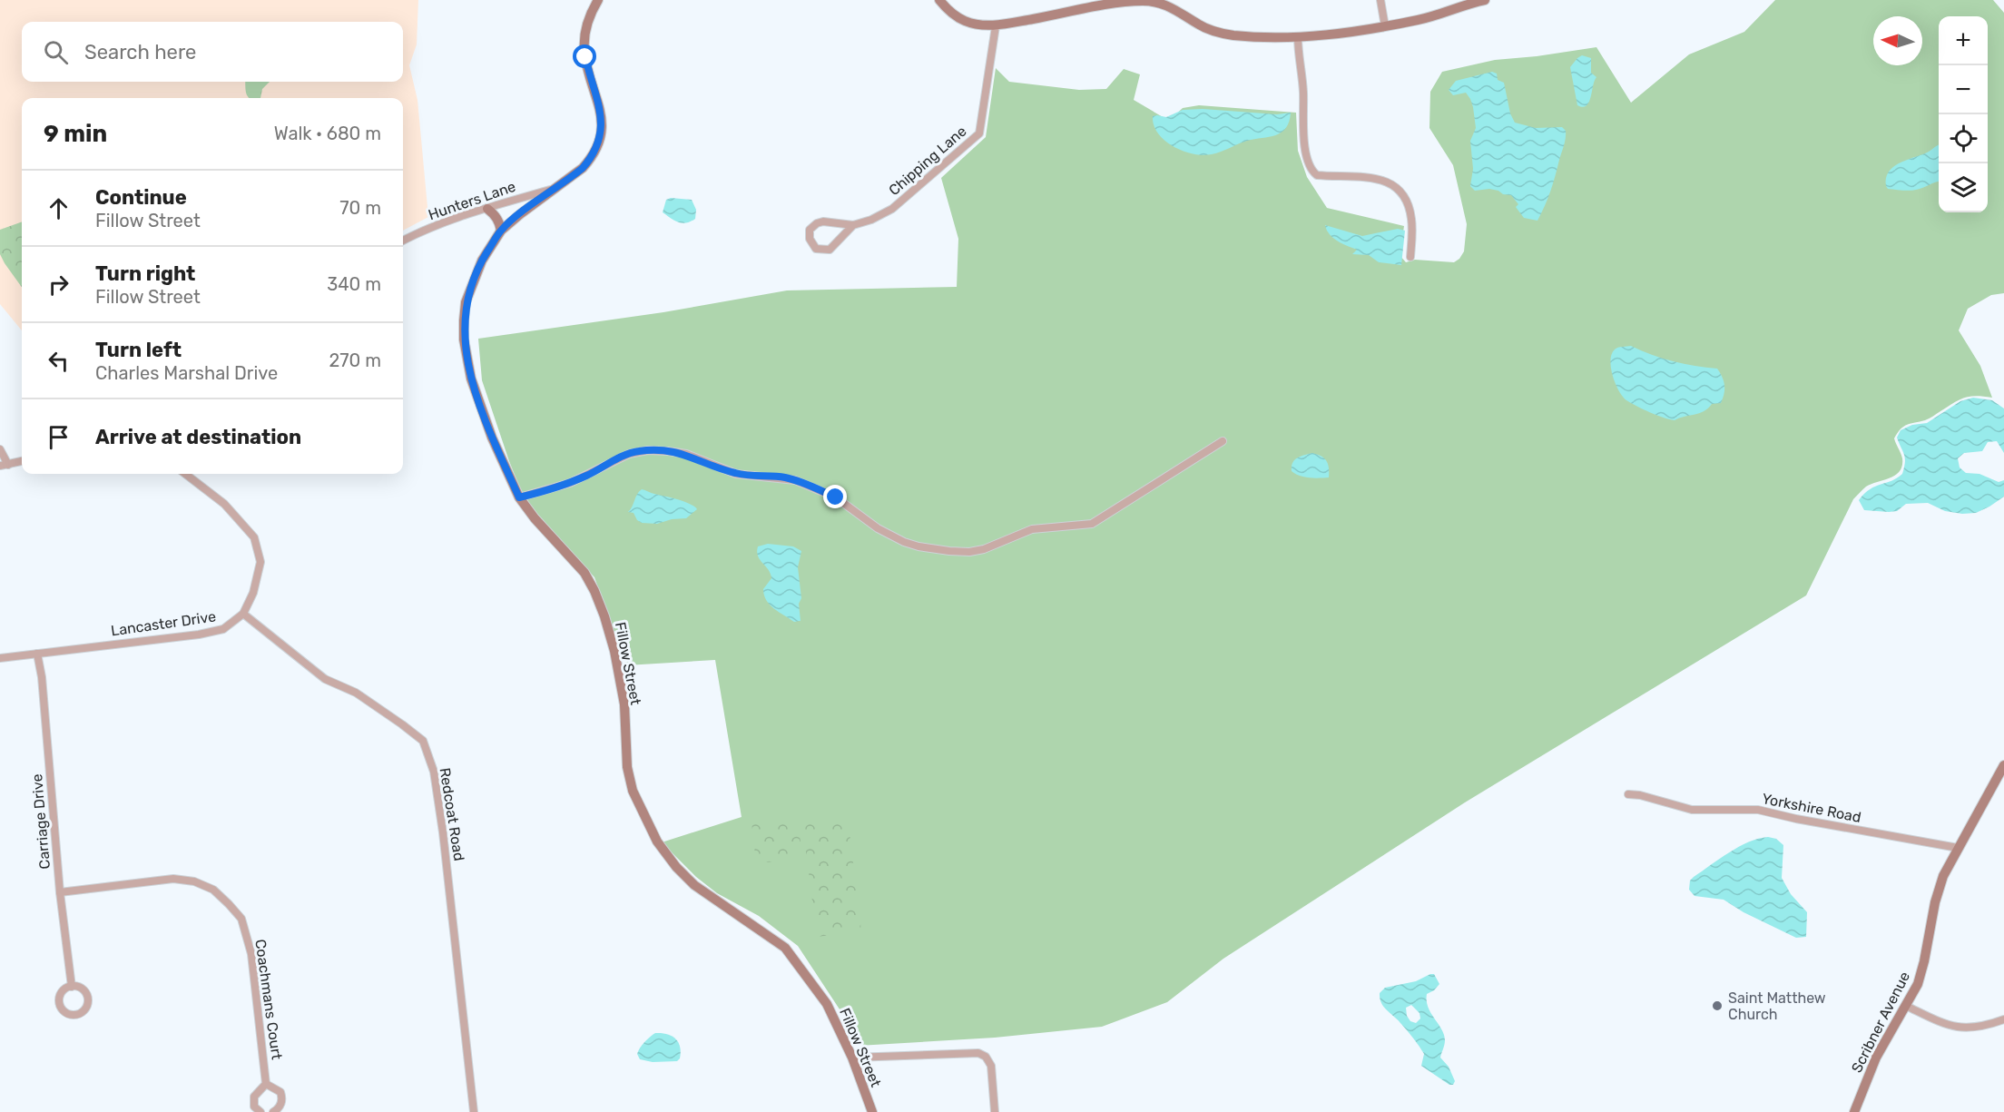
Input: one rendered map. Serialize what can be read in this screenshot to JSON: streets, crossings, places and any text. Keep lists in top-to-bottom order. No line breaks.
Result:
{"streets":{"street":["Chipping Lane","Hunters Lane","Lancaster Drive","Fillow Street","Yorkshire Road","Redcoat Road","Carriage Drive","Coachmans Court","Scribner Avenue"]},"crossings":[["Hunters Lane","Fillow Street"],["Lancaster Drive","Redcoat Road"],["Lancaster Drive","Carriage Drive"],["Yorkshire Road","Scribner Avenue"],["Carriage Drive","Coachmans Court"]],"places":["Saint Matthew Church"],"north":"left","page":{"map_buttons":["+","−"],"search":"Search here","heading":["9 min","Walk · 680 m"],"list":[["Continue","Fillow Street","70 m"],["Turn right","Fillow Street","340 m"],["Turn left","Charles Marshal Drive","270 m"],"Arrive at destination"]}}
